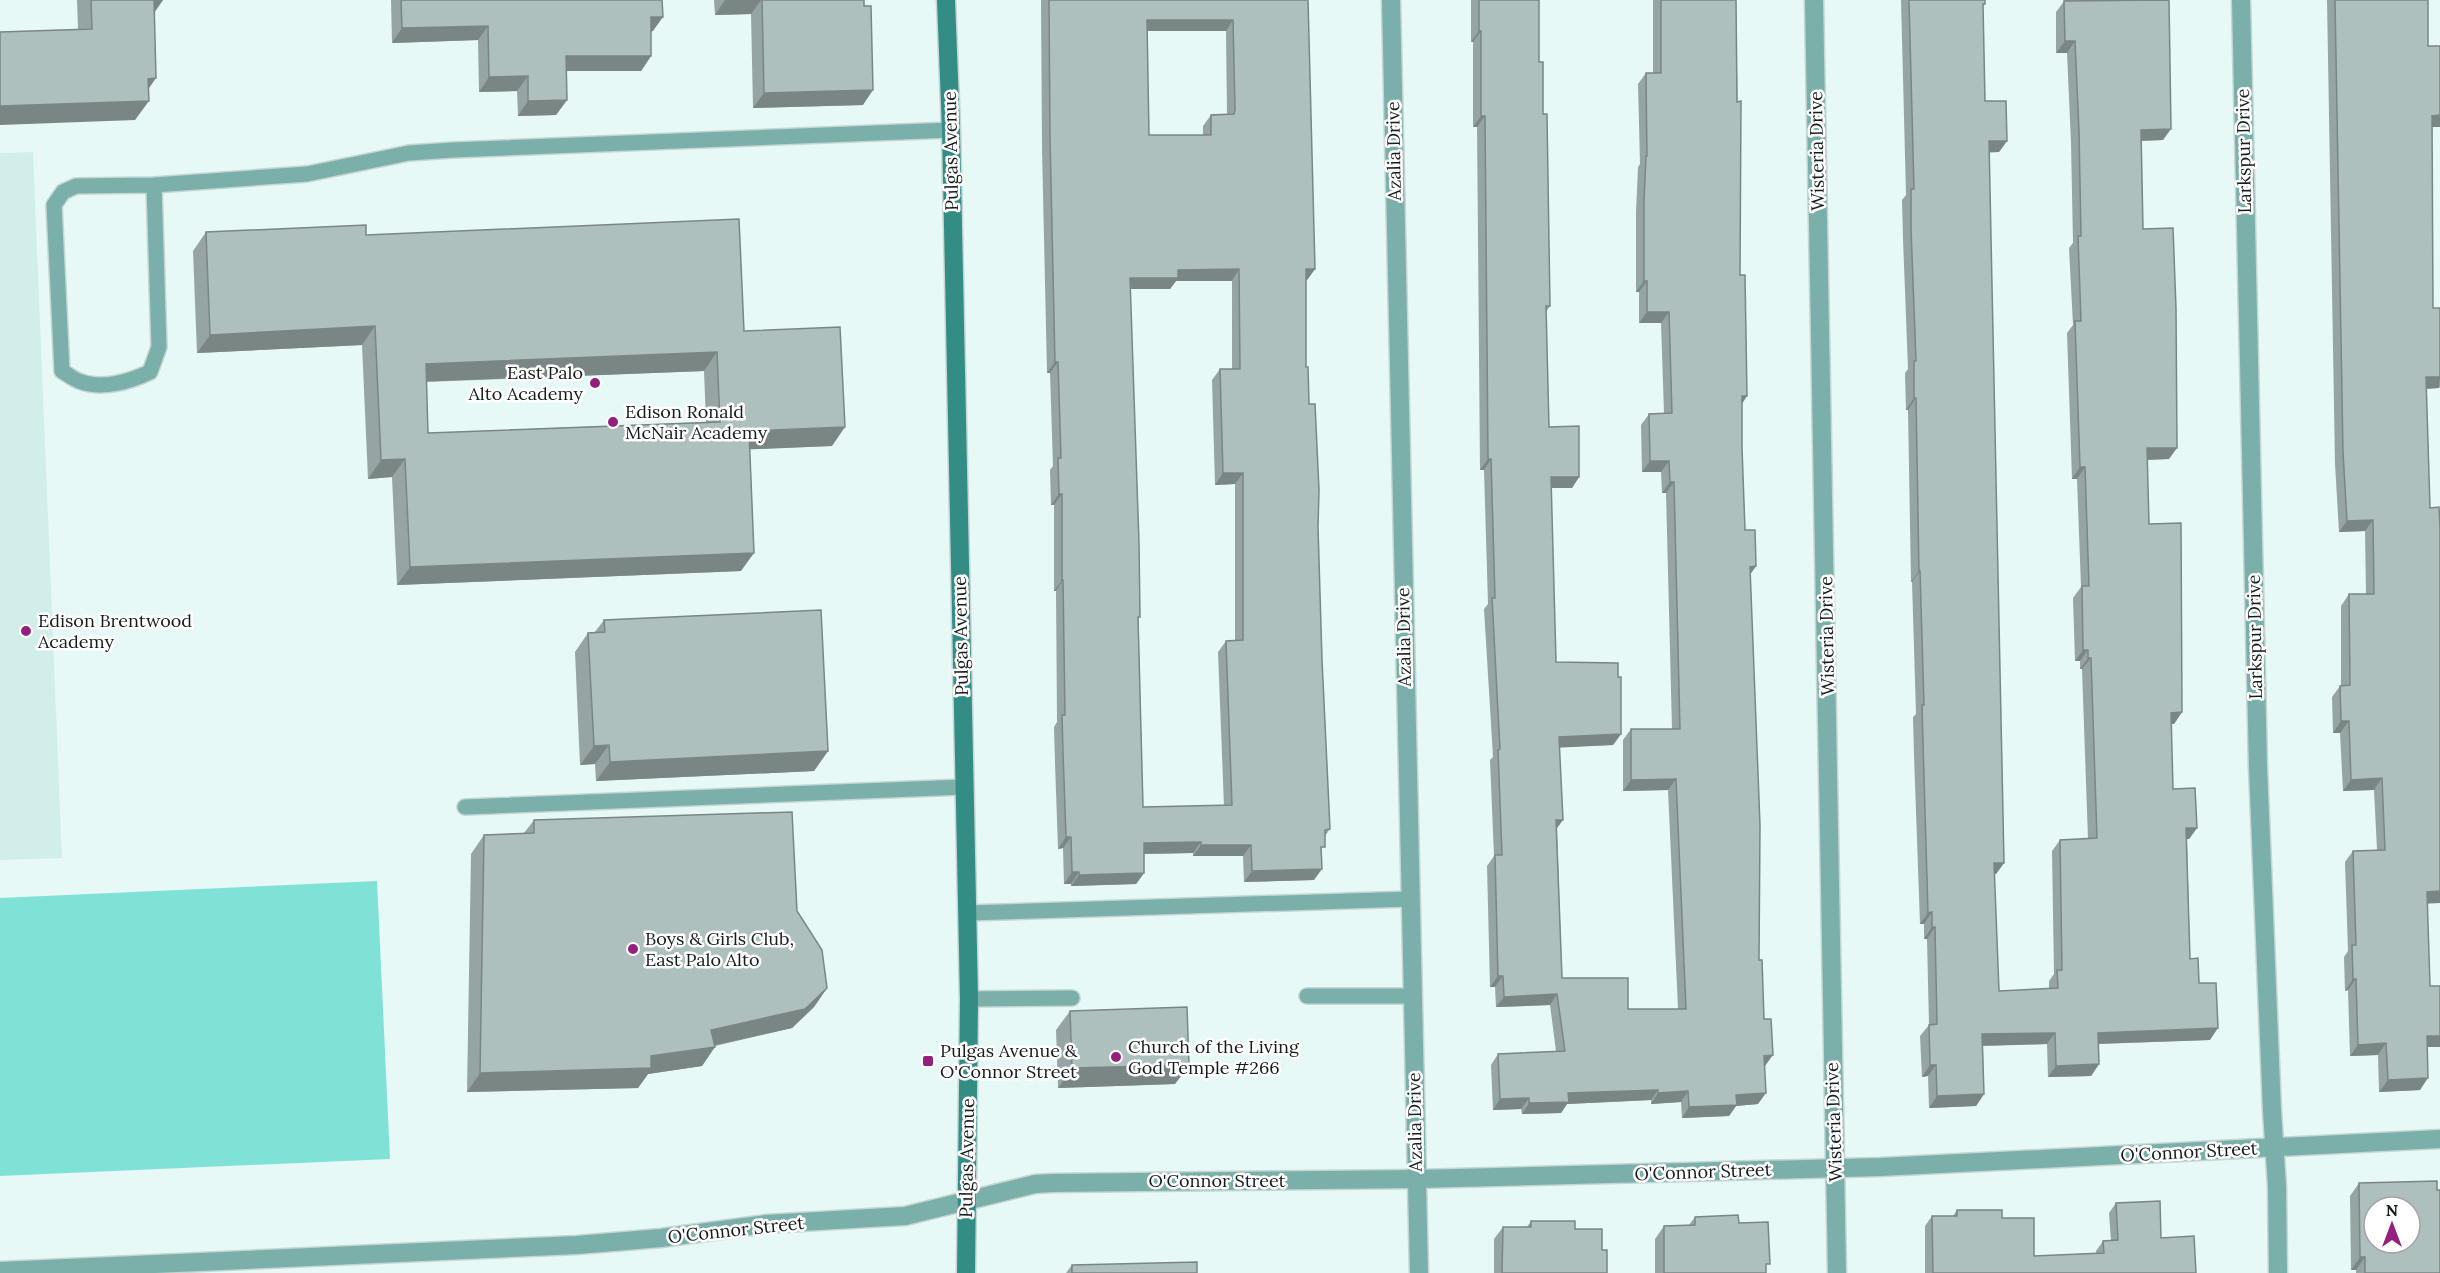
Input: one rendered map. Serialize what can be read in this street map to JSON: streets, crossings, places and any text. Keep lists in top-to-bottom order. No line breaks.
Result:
{"streets":{"street":["Pulgas Avenue","Azalia Drive","Wisteria Drive","Larkspur Drive","O'Connor Street"]},"crossings":[["Pulgas Avenue","O'Connor Street"],["Azalia Drive","O'Connor Street"],["Wisteria Drive","O'Connor Street"],["Larkspur Drive","O'Connor Street"]],"places":{"other":["East Palo Alto Academy","Edison Ronald McNair Academy","Edison Brentwood Academy","Boys & Girls Club, East Palo Alto","Church of the Living God Temple #266"],"transit":["Pulgas Avenue & O'Connor Street"]},"north":"top"}
